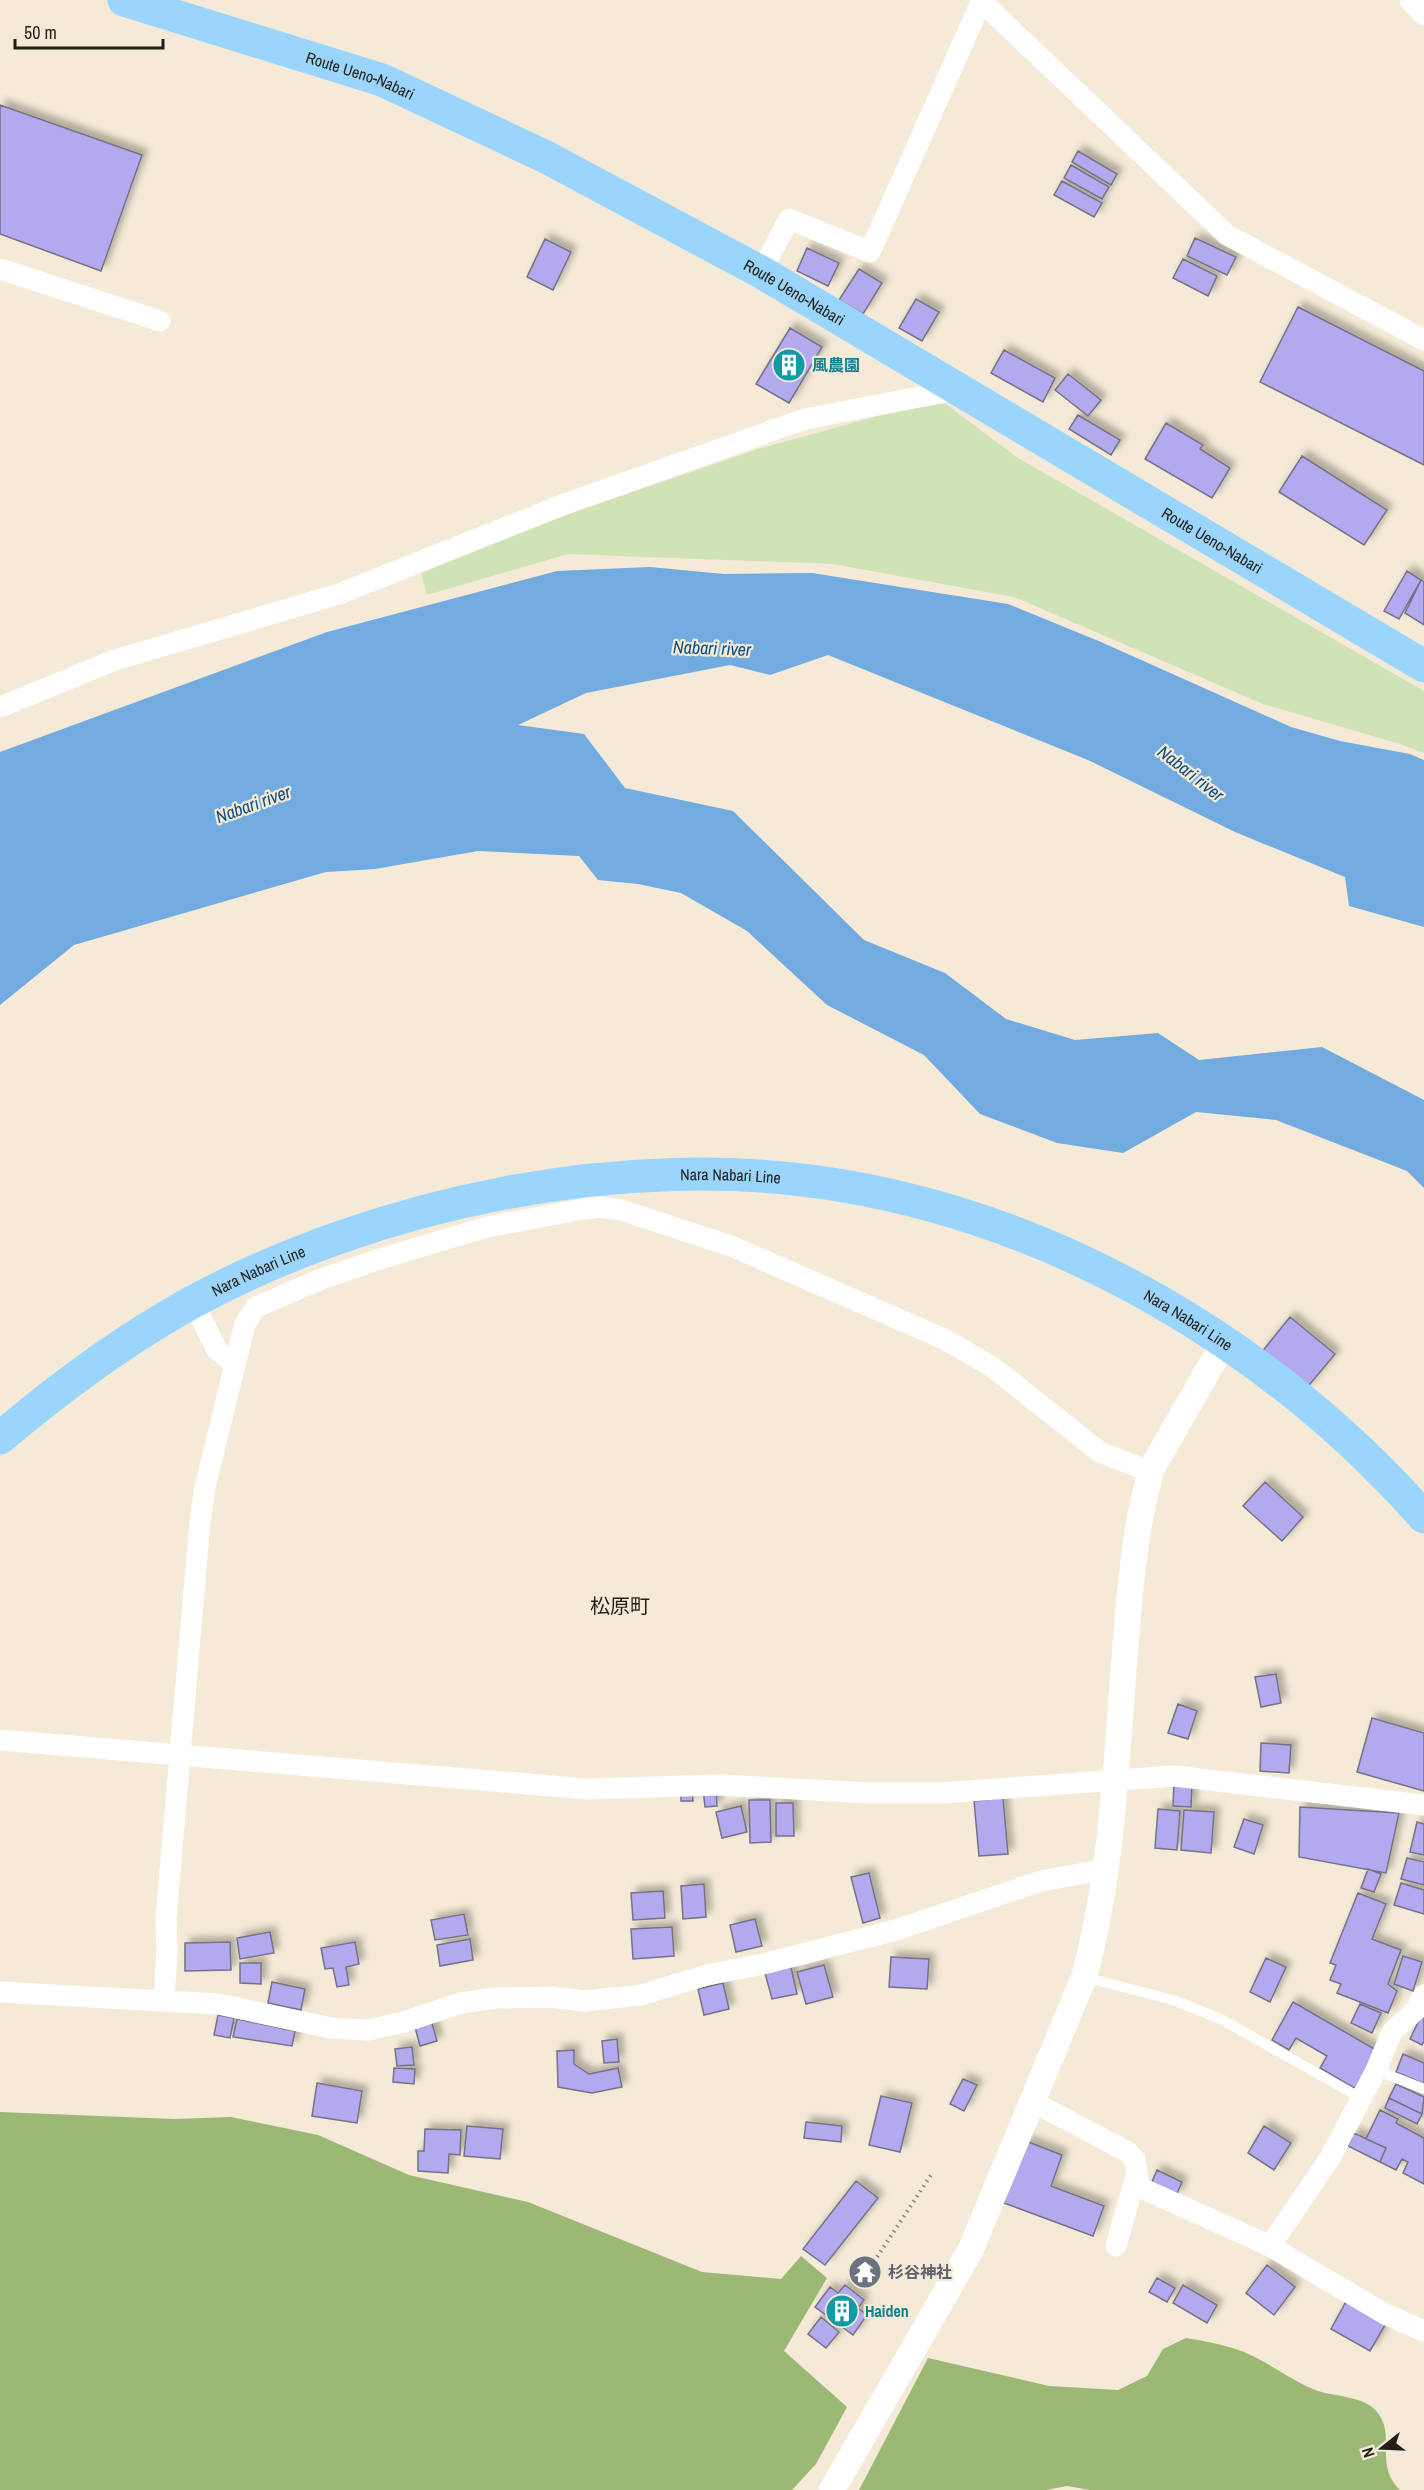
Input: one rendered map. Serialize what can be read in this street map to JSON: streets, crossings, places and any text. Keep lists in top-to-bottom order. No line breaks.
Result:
{"streets":{"main road":["Route Ueno-Nabari","Nara Nabari Line"]},"districts":["松原町"],"water":["Nabari river"],"places":{"building":["風農園","Haiden"],"temple":["杉谷神社"]},"scale_bar":"50 m","north":"left"}
